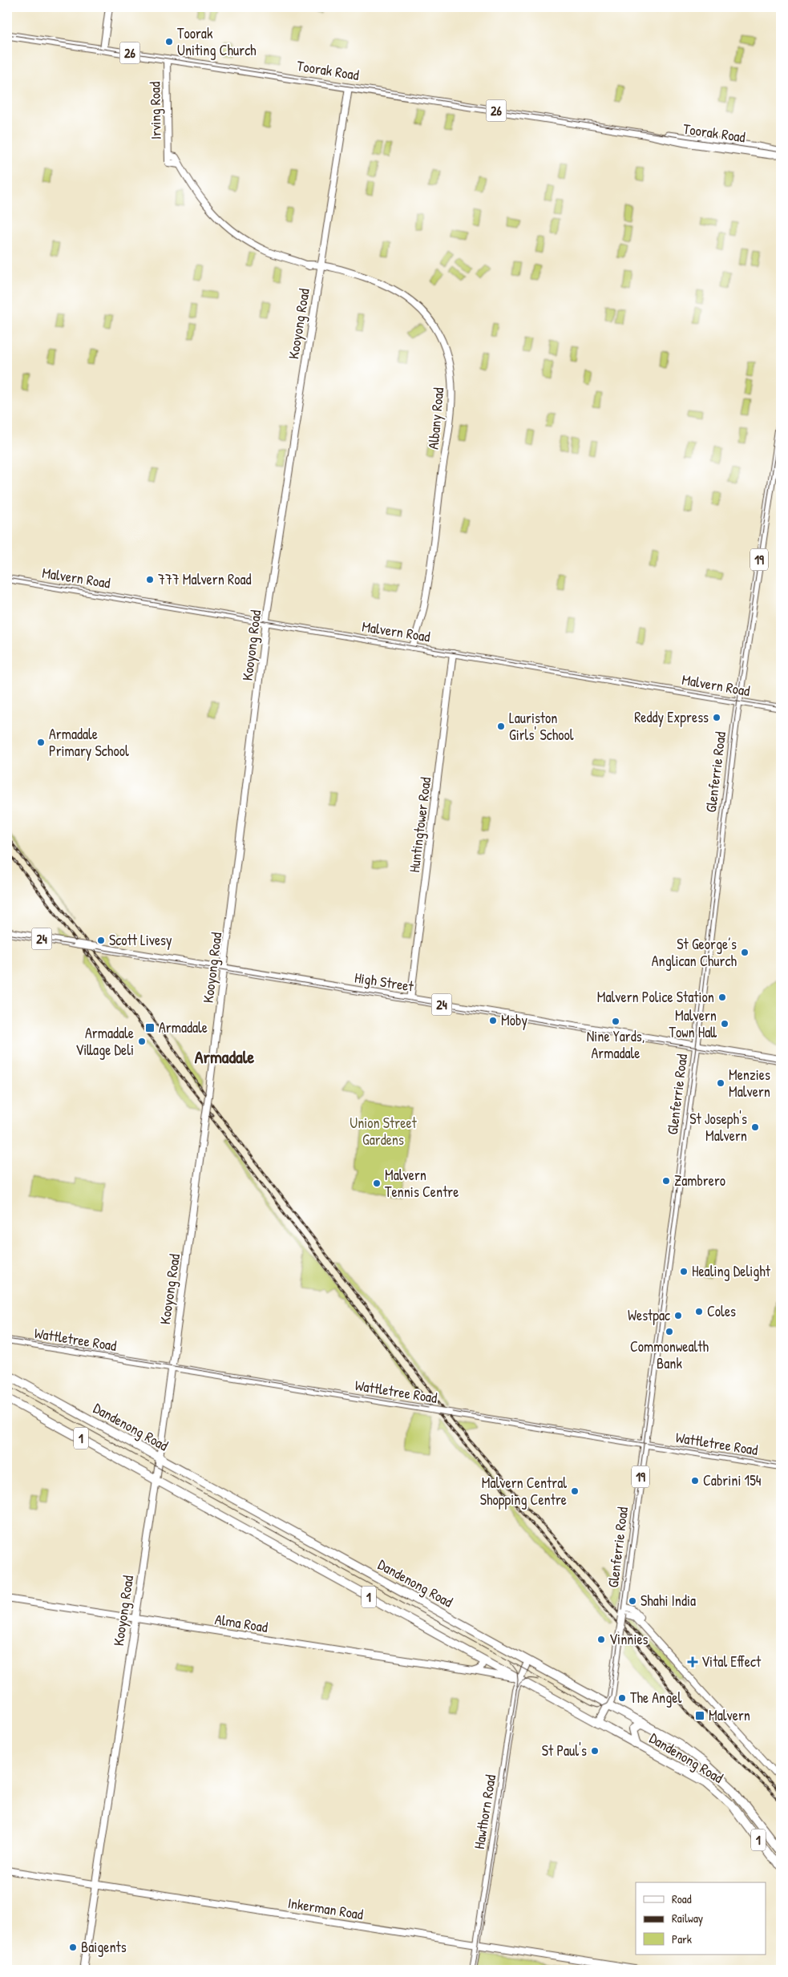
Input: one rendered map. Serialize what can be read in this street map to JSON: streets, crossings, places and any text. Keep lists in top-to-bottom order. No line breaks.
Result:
{"streets":{"highway":["Dandenong Road","1"],"main road":["26","Toorak Road","19","Glenferrie Road","24","High Street"],"street":["Irving Road","Kooyong Road","Albany Road","Malvern Road","Huntingtower Road","Wattletree Road","Alma Road","Hawthorn Road","Inkerman Road"]},"crossings":[["Toorak Road","Irving Road"],["Toorak Road","Kooyong Road"],["Irving Road","Albany Road"],["Kooyong Road","Albany Road"],["Kooyong Road","Malvern Road"],["Kooyong Road","High Street"],["Kooyong Road","Wattletree Road"],["Kooyong Road","Dandenong Road"],["Kooyong Road","Alma Road"],["Kooyong Road","Inkerman Road"],["Albany Road","Malvern Road"],["Malvern Road","Glenferrie Road"],["Malvern Road","Huntingtower Road"],["Glenferrie Road","High Street"],["Glenferrie Road","Wattletree Road"],["Glenferrie Road","Dandenong Road"],["Huntingtower Road","High Street"],["Dandenong Road","Alma Road"],["Dandenong Road","Hawthorn Road"],["Alma Road","Hawthorn Road"],["Hawthorn Road","Inkerman Road"]],"districts":["Armadale"],"parks":["Union Street Gardens"],"places":{"other":["Toorak Uniting Church","777 Malvern Road","Reddy Express","Lauriston Girls' School","Armadale Primary School","Scott Livesy","St George’s Anglican Church","Malvern Police Station","Moby","Nine Yards, Armadale","Malvern Town Hall","Armadale Village Deli","Menzies Malvern","St Joseph's Malvern","Zambrero","Malvern Tennis Centre","Healing Delight","Coles","Westpac","Commonwealth Bank","Cabrini 154","Malvern Central Shopping Centre","Shahi India","Vinnies","The Angel","St Paul's","Baigents"],"transit":["Armadale","Malvern"],"health":["Vital Effect"]},"legend":["Road","Railway","Park"]}
